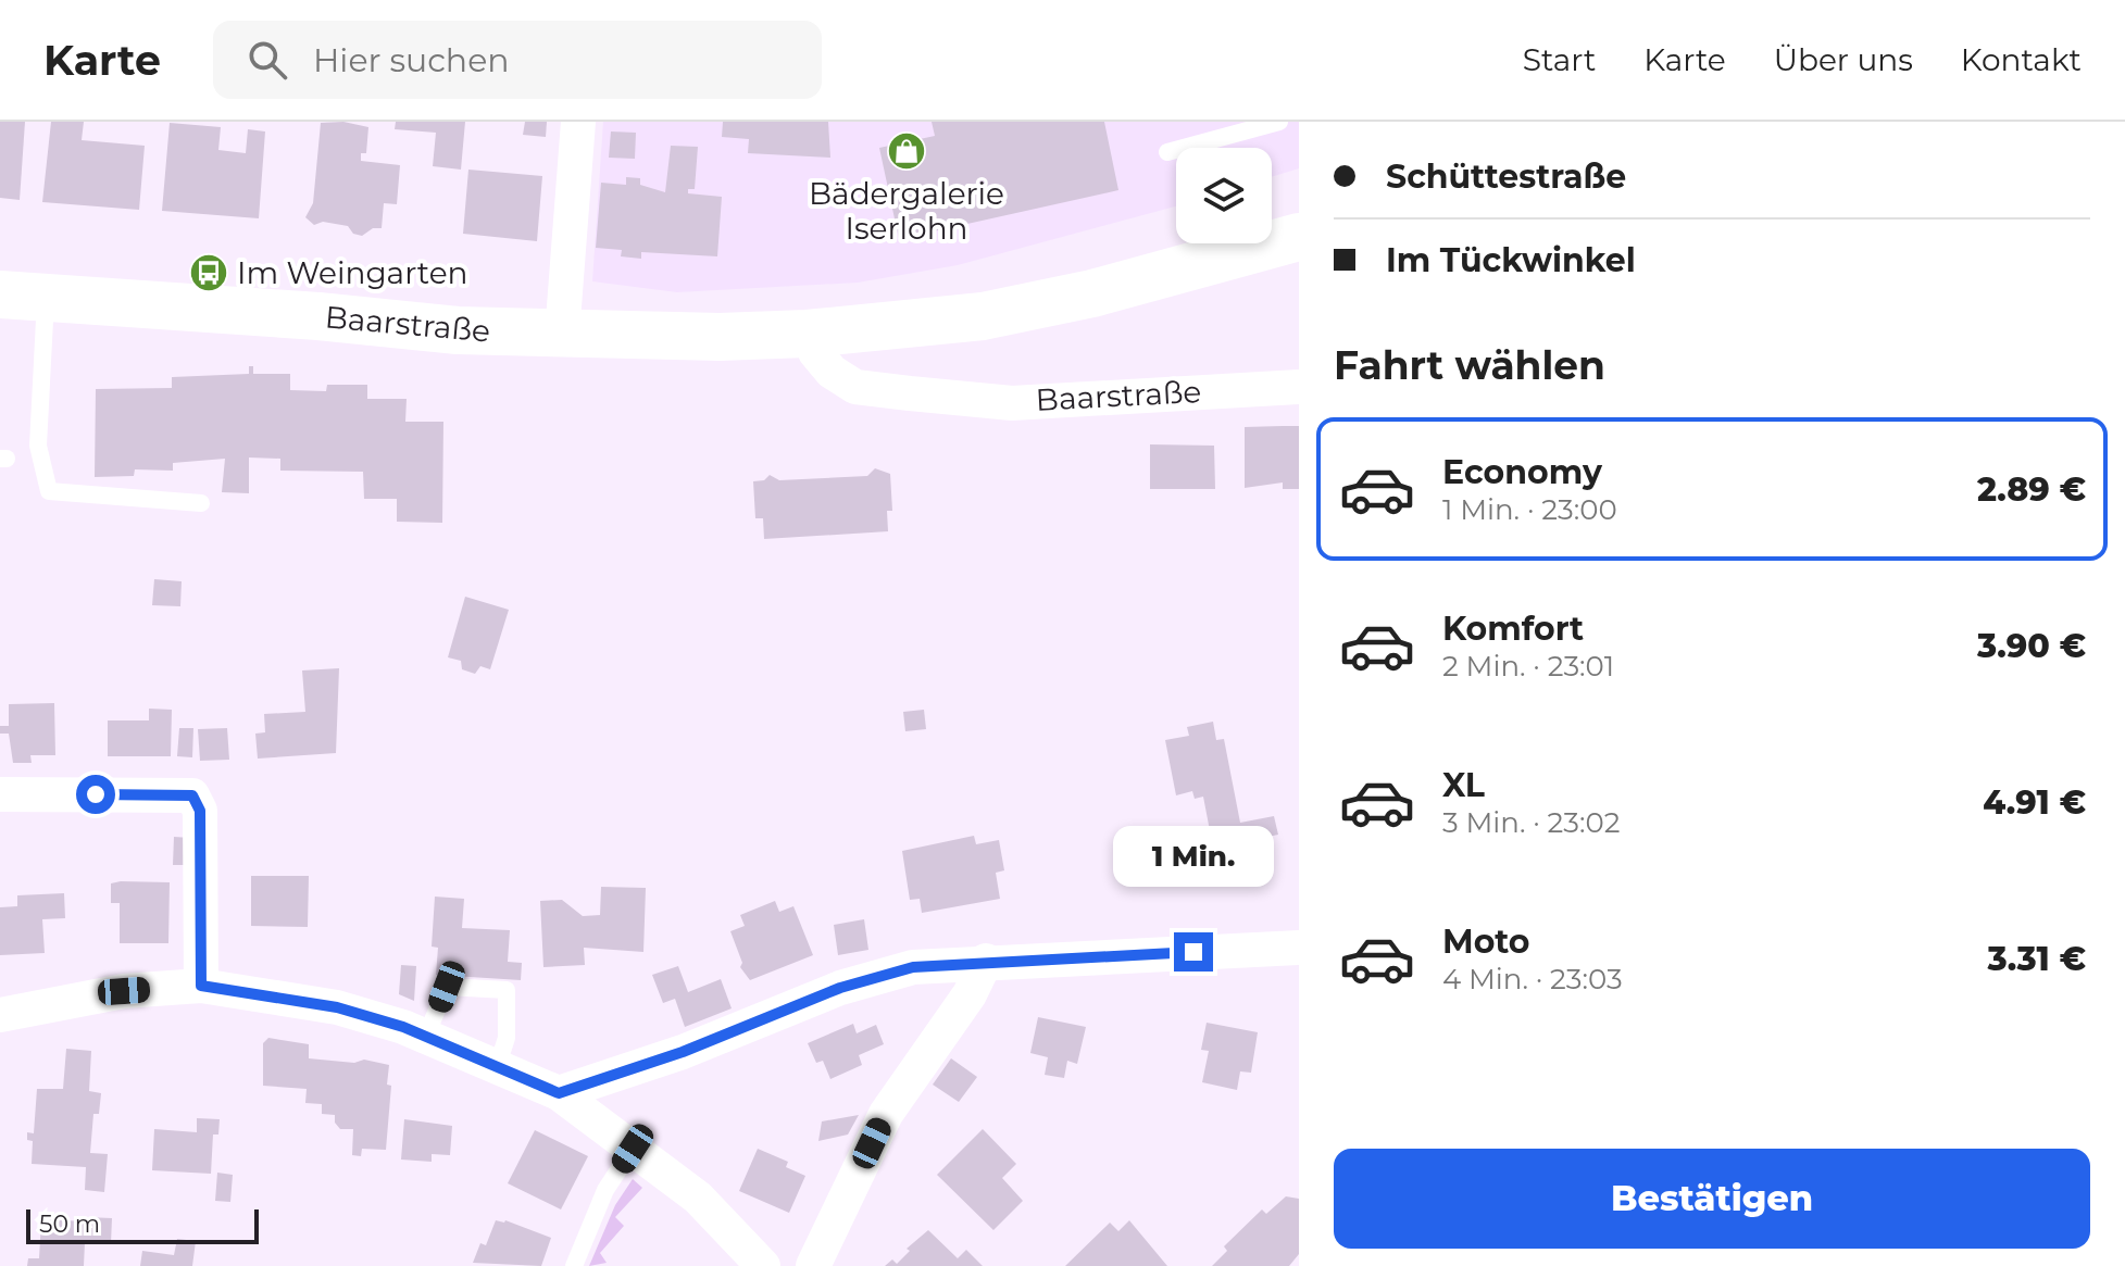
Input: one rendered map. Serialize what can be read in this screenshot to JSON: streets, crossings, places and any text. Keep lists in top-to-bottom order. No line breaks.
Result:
{"streets":{"main road":["Baarstraße"]},"places":{"shop":["Bädergalerie Iserlohn"],"bus stop":["Im Weingarten"]},"scale_bar":"50 m","page":{"header":"Karte","search":"Hier suchen","nav":["Start","Karte","Über uns","Kontakt"],"banner":["Schüttestraße","Im Tückwinkel"],"heading":"Fahrt wählen","list":[{"name":"Economy","note":"1 Min. · 23:00","value":"2.89 €"},{"name":"Komfort","note":"2 Min. · 23:01","value":"3.90 €"},{"name":"XL","note":"3 Min. · 23:02","value":"4.91 €"},{"name":"Moto","note":"4 Min. · 23:03","value":"3.31 €"}],"bubble":"1 Min.","buttons":"Bestätigen","scale":"50 m"}}
